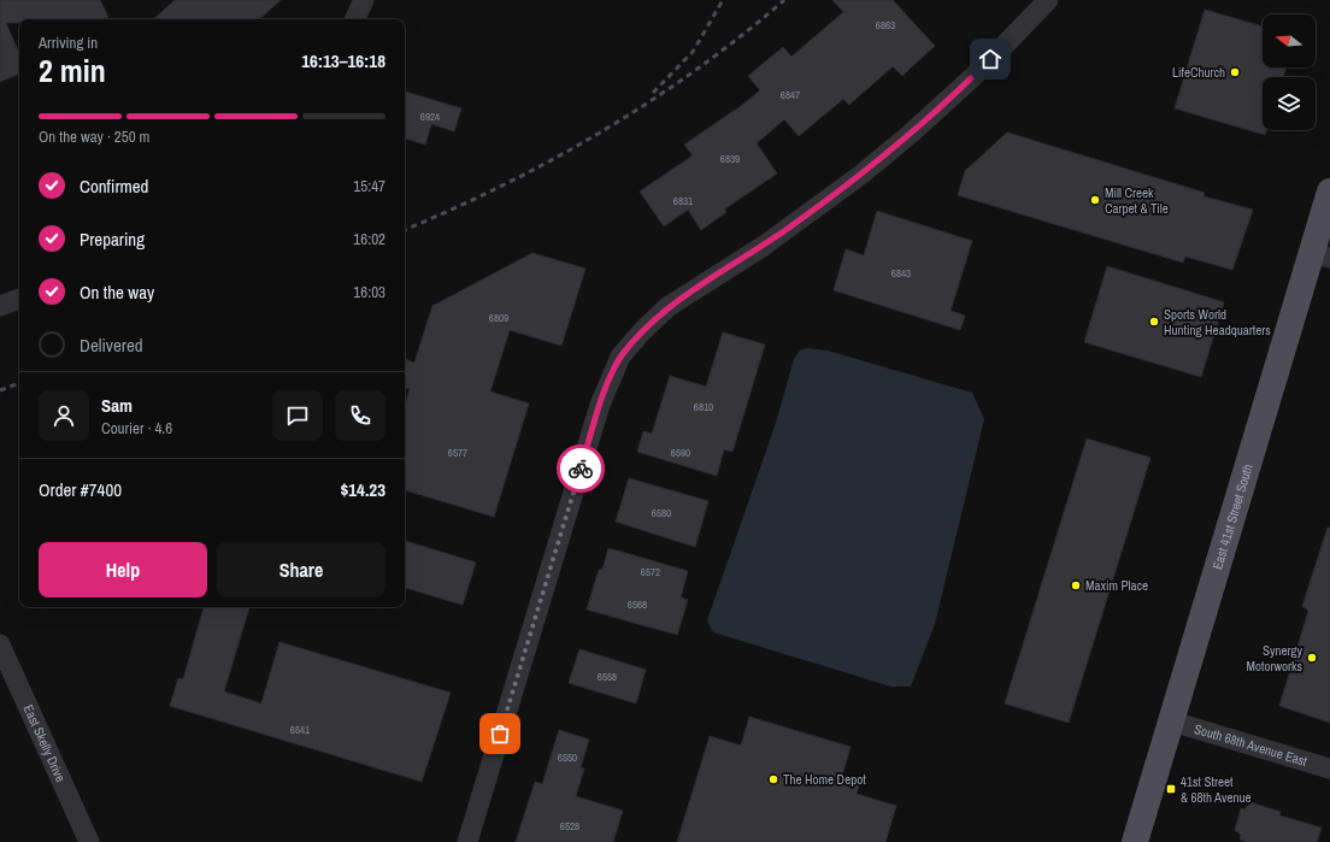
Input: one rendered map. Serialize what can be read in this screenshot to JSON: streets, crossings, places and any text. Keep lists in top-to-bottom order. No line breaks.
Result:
{"streets":{"main road":["East 41st Street South"],"street":["East Skelly Drive","South 68th Avenue East"]},"crossings":[["East 41st Street South","South 68th Avenue East"]],"places":{"other":["LifeChurch","Mill Creek Carpet & Tile","Sports World Hunting Headquarters","Maxim Place","Synergy Motorworks","The Home Depot"],"transit":["41st Street & 68th Avenue"]},"house_numbers":["6863","6847","6924","6839","6831","6843","6809","6810","6577","6590","6580","6572","6568","6558","6541","6550","6528"],"north":"left","page":{"heading":["2 min","Arriving in","16:13–16:18"],"panel":["Sam","Courier · 4.6","Order #7400","$14.23"],"bar":"On the way · 250 m","list":[["Confirmed","15:47"],["Preparing","16:02"],["On the way","16:03"],"Delivered"],"buttons":["Help","Share"]}}
